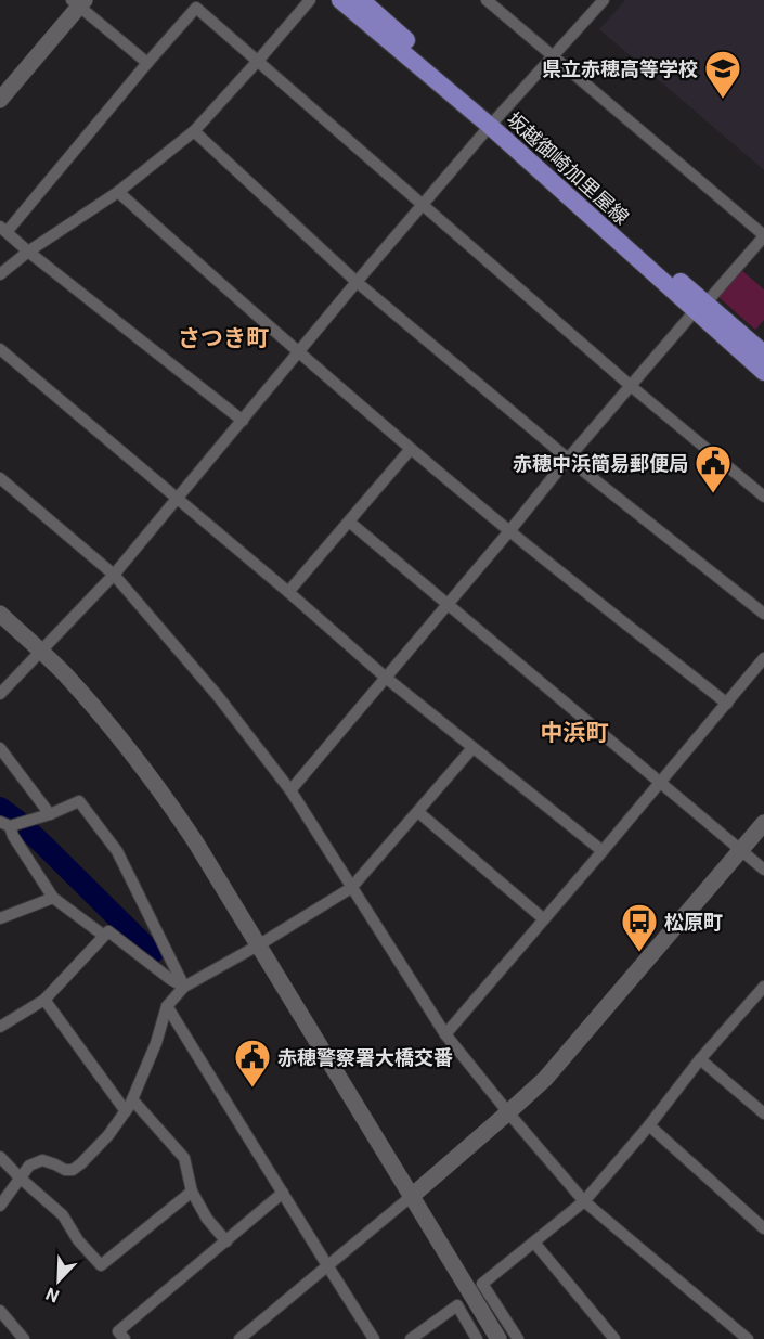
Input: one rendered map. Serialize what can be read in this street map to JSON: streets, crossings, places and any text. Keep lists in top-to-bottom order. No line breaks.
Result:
{"streets":{"main road":["坂越御崎加里屋線"]},"districts":["さつき町","中浜町"],"places":{"school or university":["県立赤穂高等学校"],"public building":["赤穂中浜簡易郵便局","赤穂警察署大橋交番"],"bus stop":["松原町"]},"north":"bottom left"}
